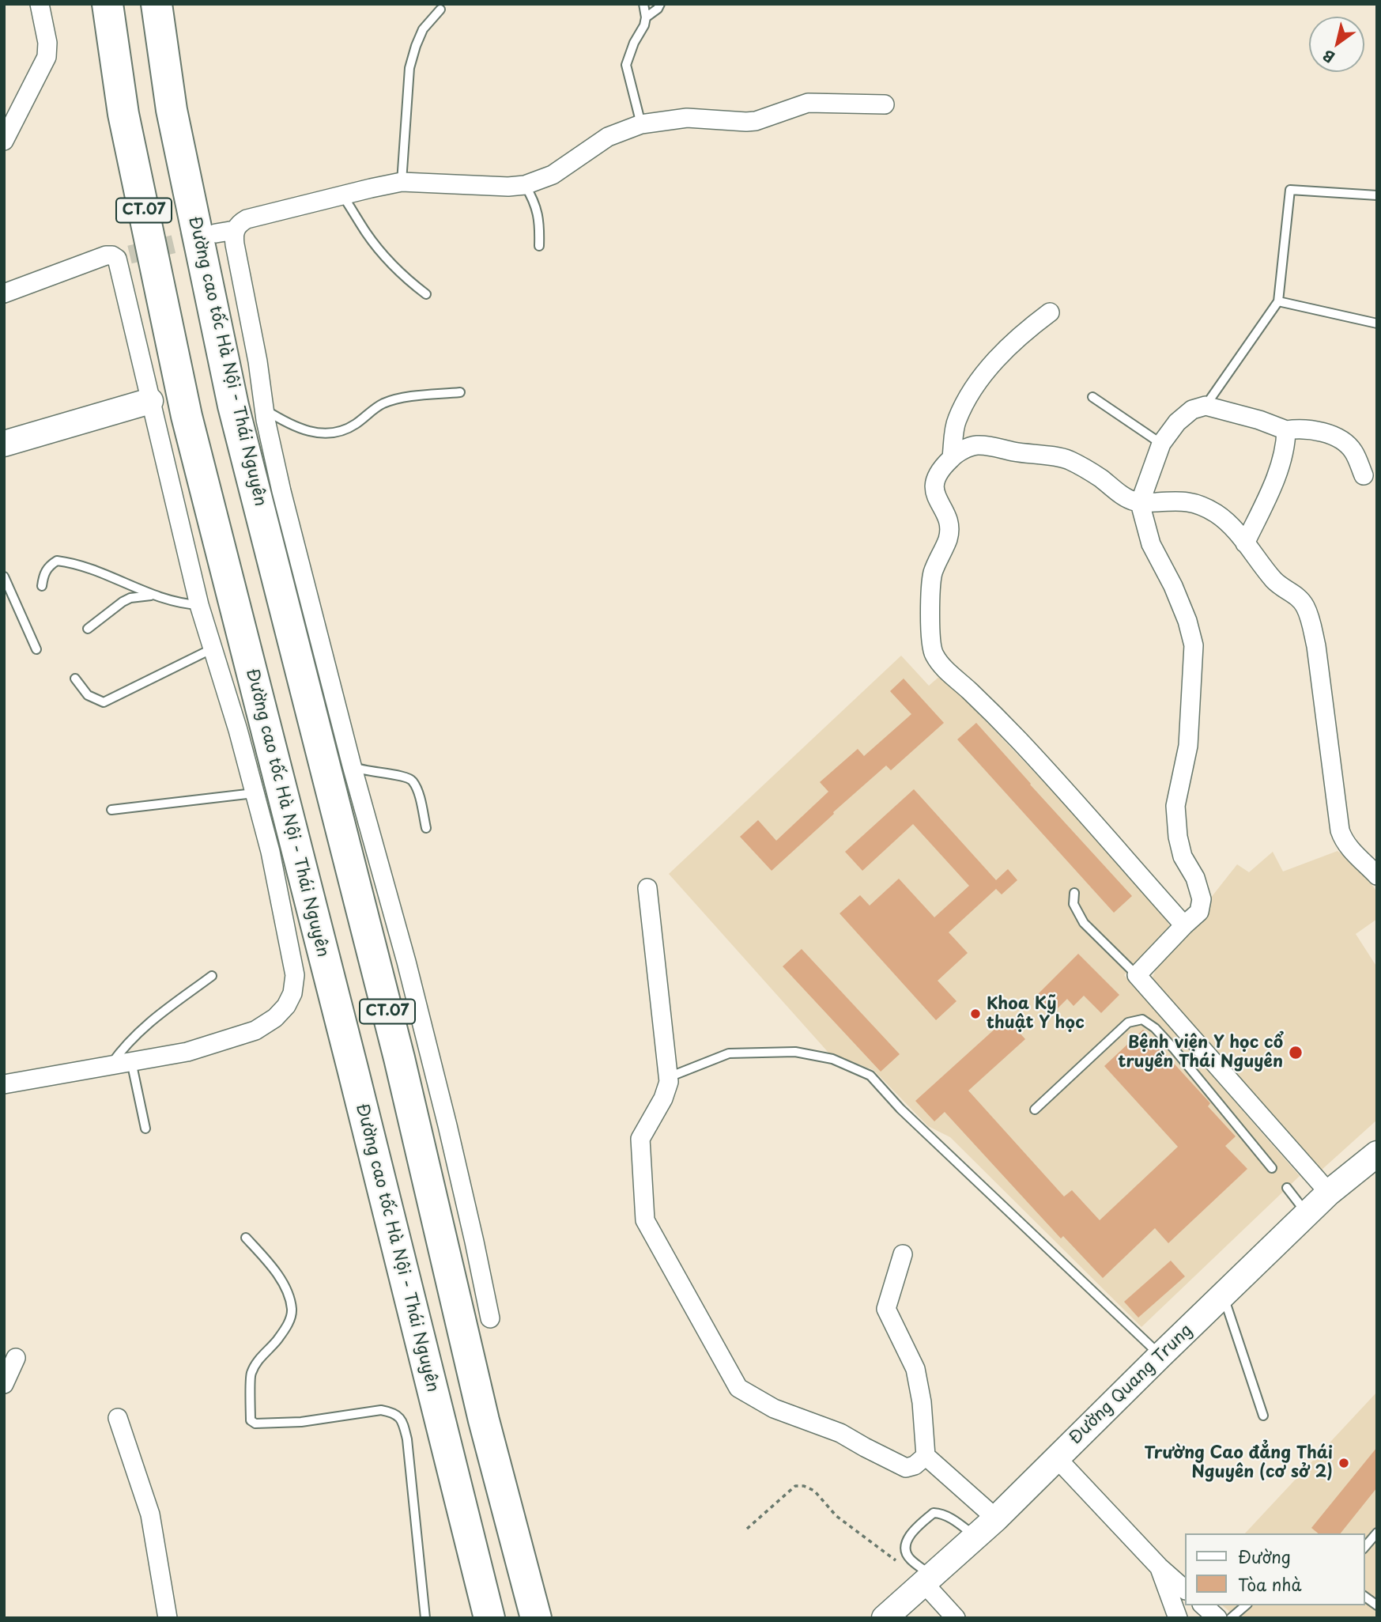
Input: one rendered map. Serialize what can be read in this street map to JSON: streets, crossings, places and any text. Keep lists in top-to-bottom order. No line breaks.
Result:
{"streets":{"highway":["CT.07","Đường cao tốc Hà Nội - Thái Nguyên"],"main road":["Đường Quang Trung"]},"places":["Khoa Kỹ thuật Y học","Bệnh viện Y học cổ truyền Thái Nguyên","Trường Cao đẳng Thái Nguyên (cơ sở 2)"],"legend":["Đường","Tòa nhà"],"north":"bottom left"}
